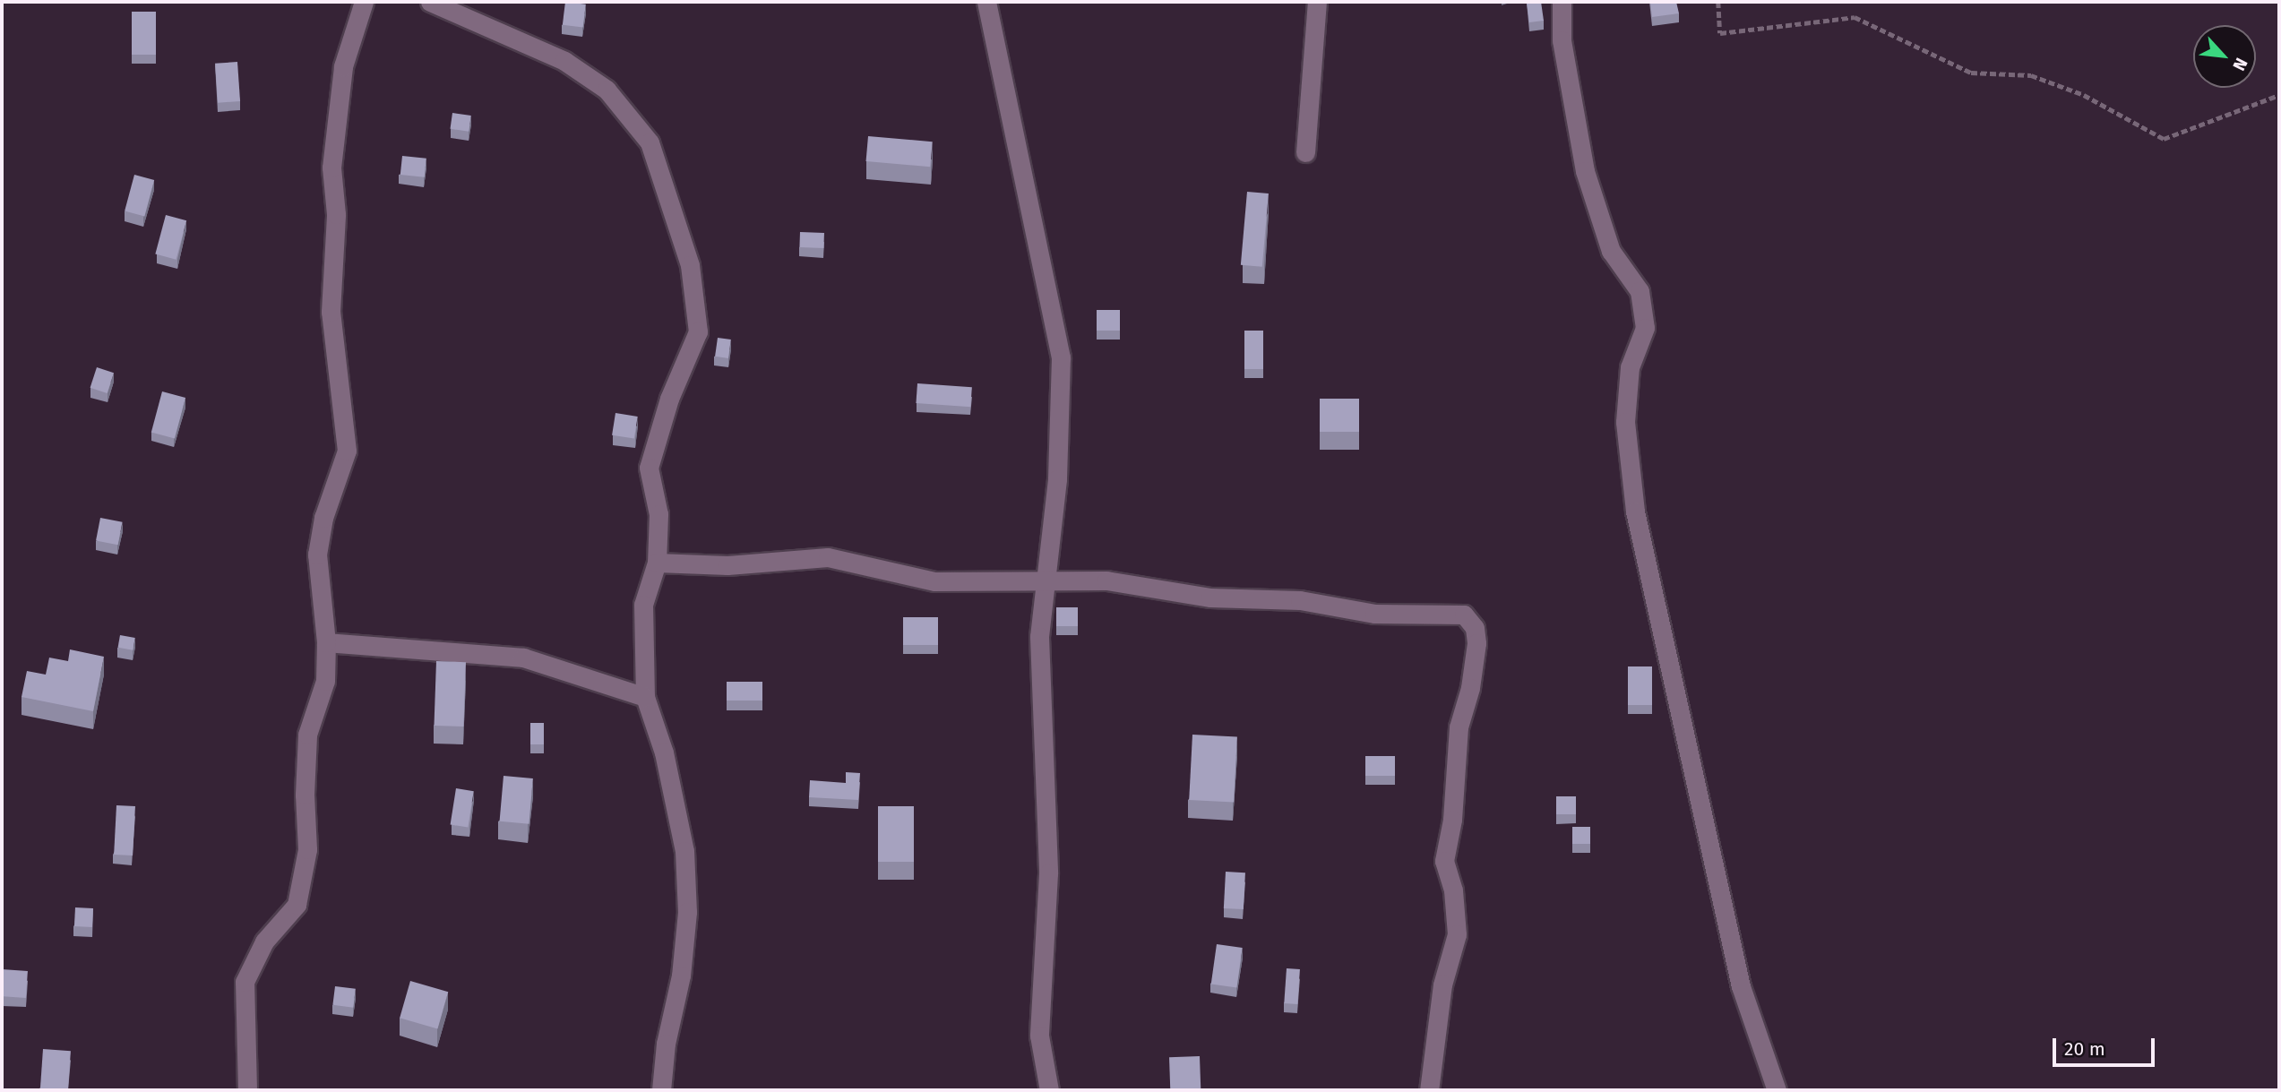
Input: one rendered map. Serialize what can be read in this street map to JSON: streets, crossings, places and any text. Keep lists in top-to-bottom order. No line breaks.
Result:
{"scale_bar":"20 m","north":"bottom right"}
